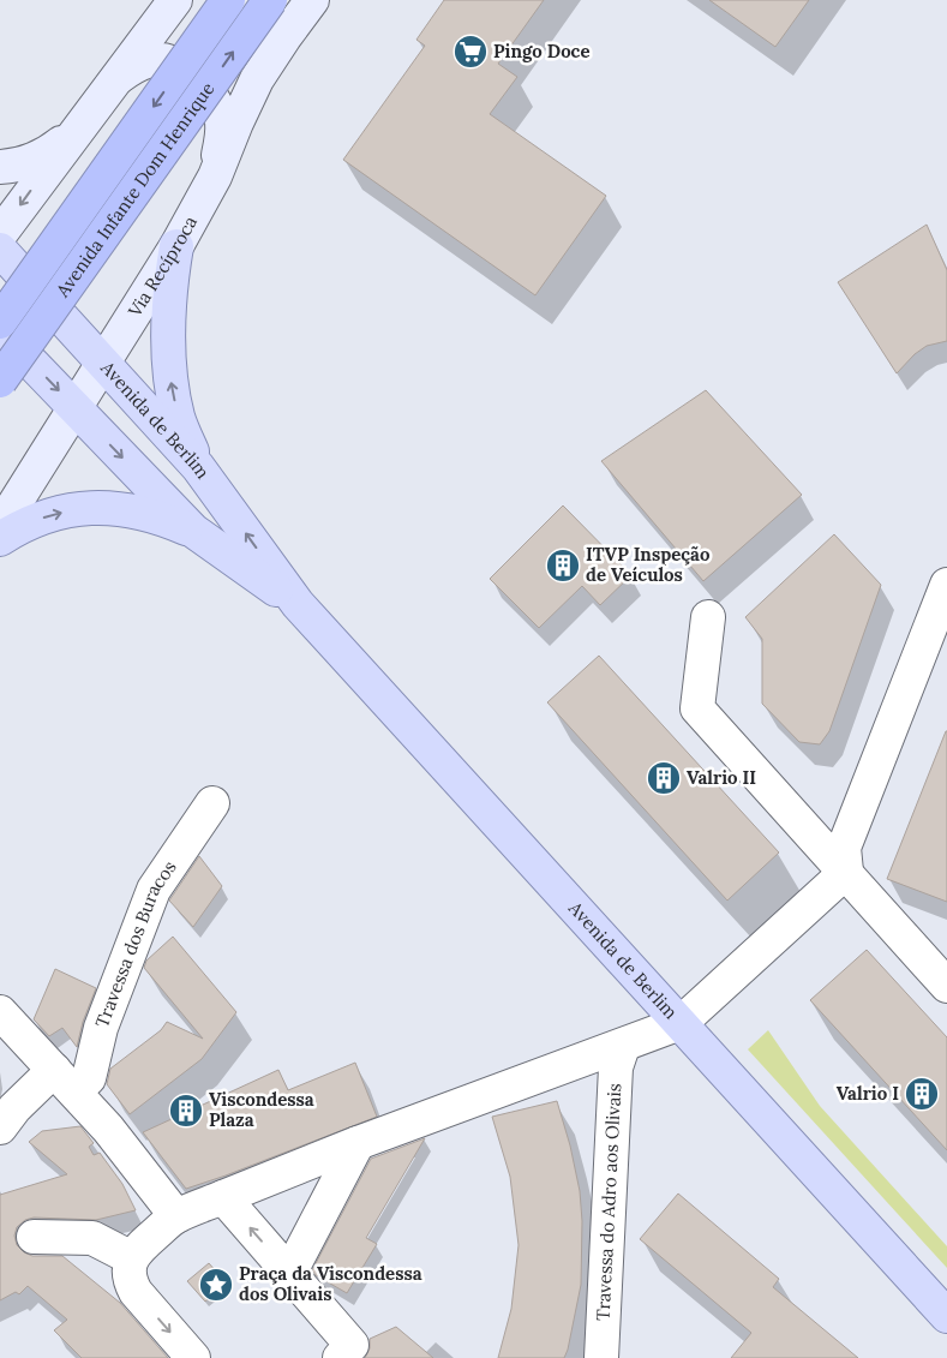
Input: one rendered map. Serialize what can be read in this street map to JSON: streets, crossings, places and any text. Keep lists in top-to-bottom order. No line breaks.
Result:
{"streets":{"highway":["Avenida Infante Dom Henrique"],"main road":["Via Recíproca","Avenida de Berlim"],"street":["Travessa dos Buracos","Travessa do Adro aos Olivais"]},"crossings":[["Via Recíproca","Avenida de Berlim"]],"places":{"supermarket":["Pingo Doce"],"building":["ITVP Inspeção de Veículos","Valrio II","Valrio I","Viscondessa Plaza"],"place":["Praça da Viscondessa dos Olivais"]}}
